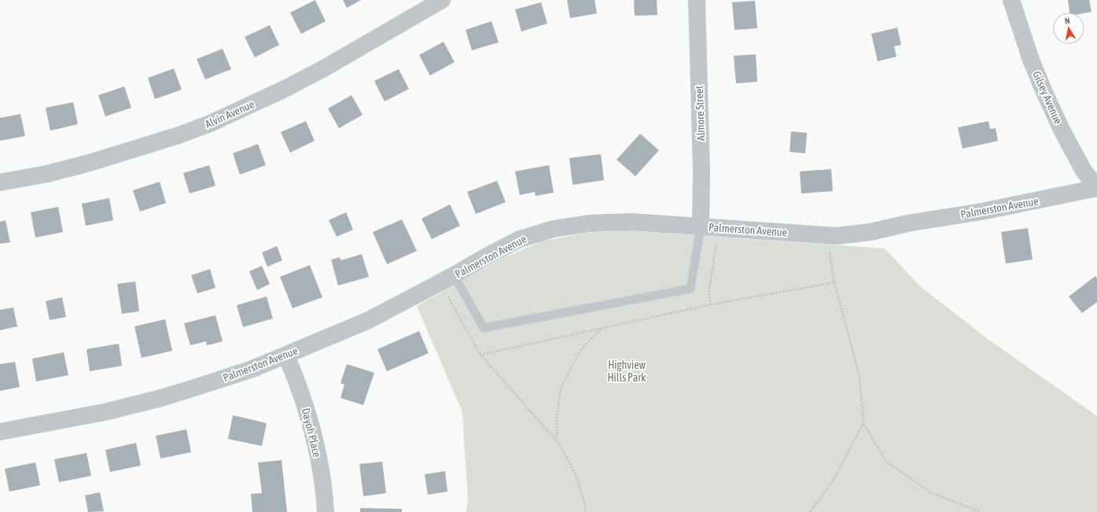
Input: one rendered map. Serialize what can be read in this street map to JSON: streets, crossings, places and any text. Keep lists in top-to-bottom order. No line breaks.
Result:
{"streets":{"street":["Gilsey Avenue","Almore Street","Alvin Avenue","Palmerston Avenue","Dayoh Place"]},"crossings":[["Gilsey Avenue","Palmerston Avenue"],["Almore Street","Palmerston Avenue"],["Palmerston Avenue","Dayoh Place"]],"parks":["Highview Hills Park"],"north":"top"}
